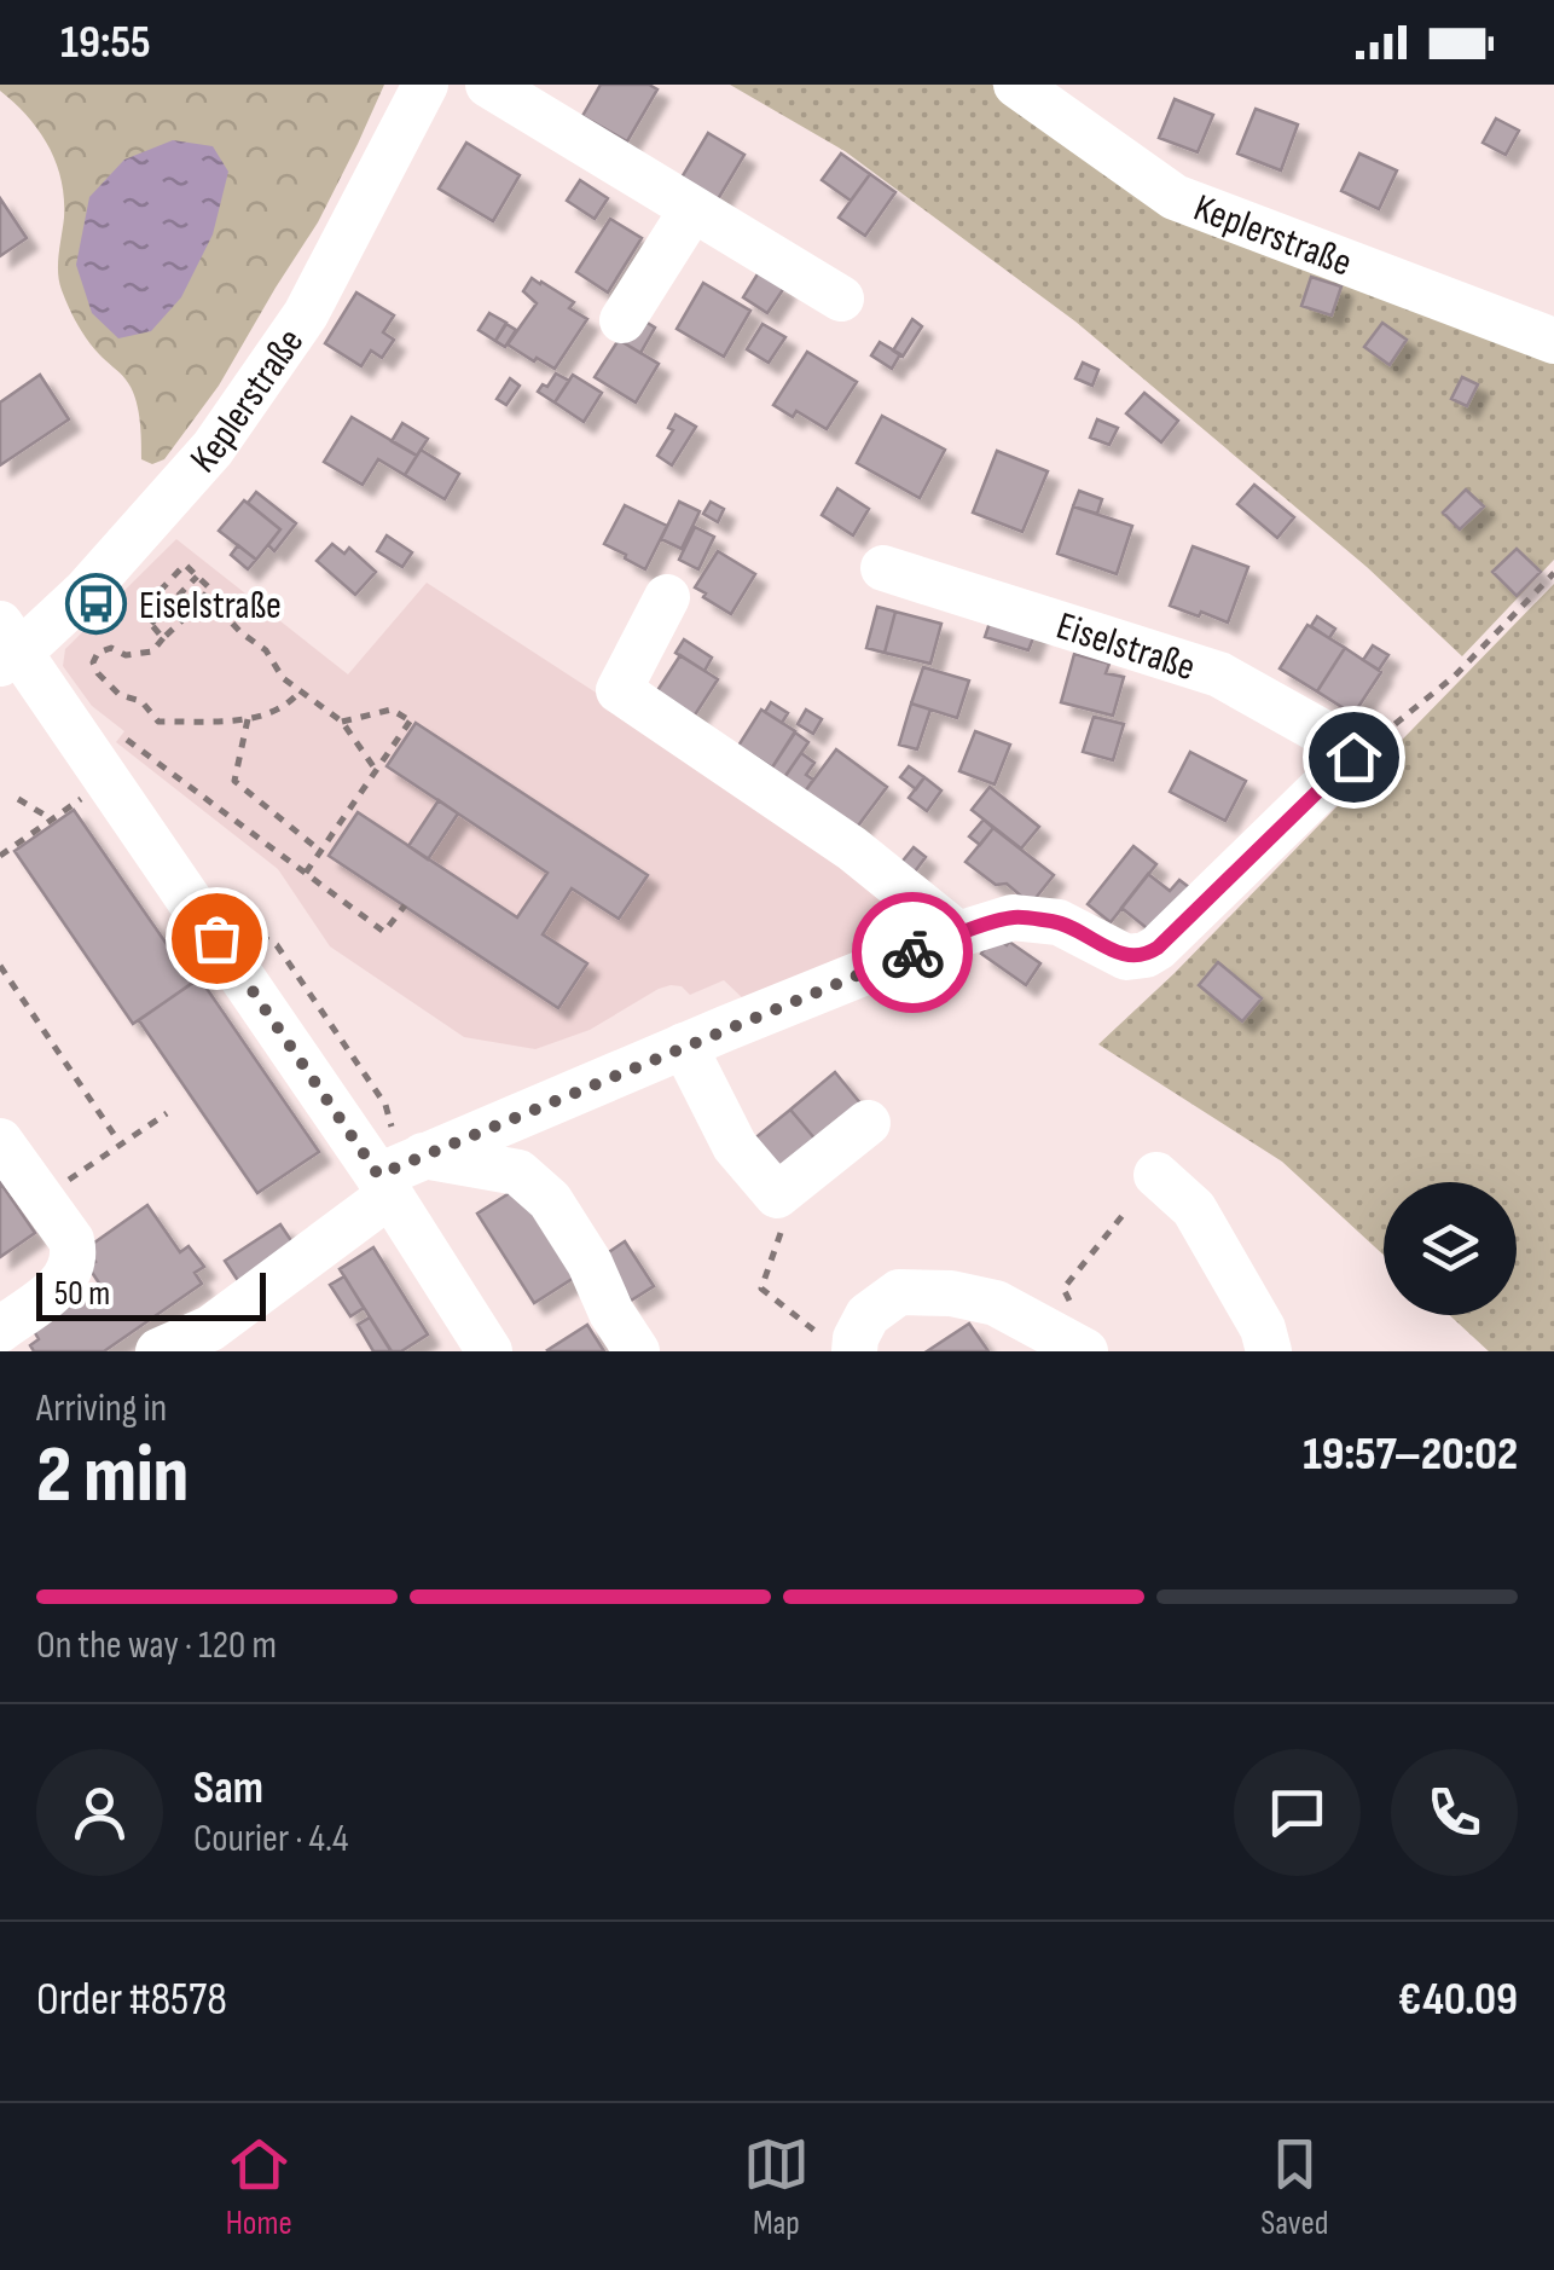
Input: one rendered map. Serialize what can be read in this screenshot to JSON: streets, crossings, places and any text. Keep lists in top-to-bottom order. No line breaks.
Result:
{"streets":{"street":["Keplerstraße","Eiselstraße"]},"places":{"bus stop":["Eiselstraße"]},"scale_bar":"50 m","page":{"status":"19:55","scale":"50 m","heading":["2 min","Arriving in","19:57–20:02"],"panel":["Sam","Courier · 4.4","Order #8578","€40.09"],"bar":"On the way · 120 m","tabs":["Home","Map","Saved"]}}
